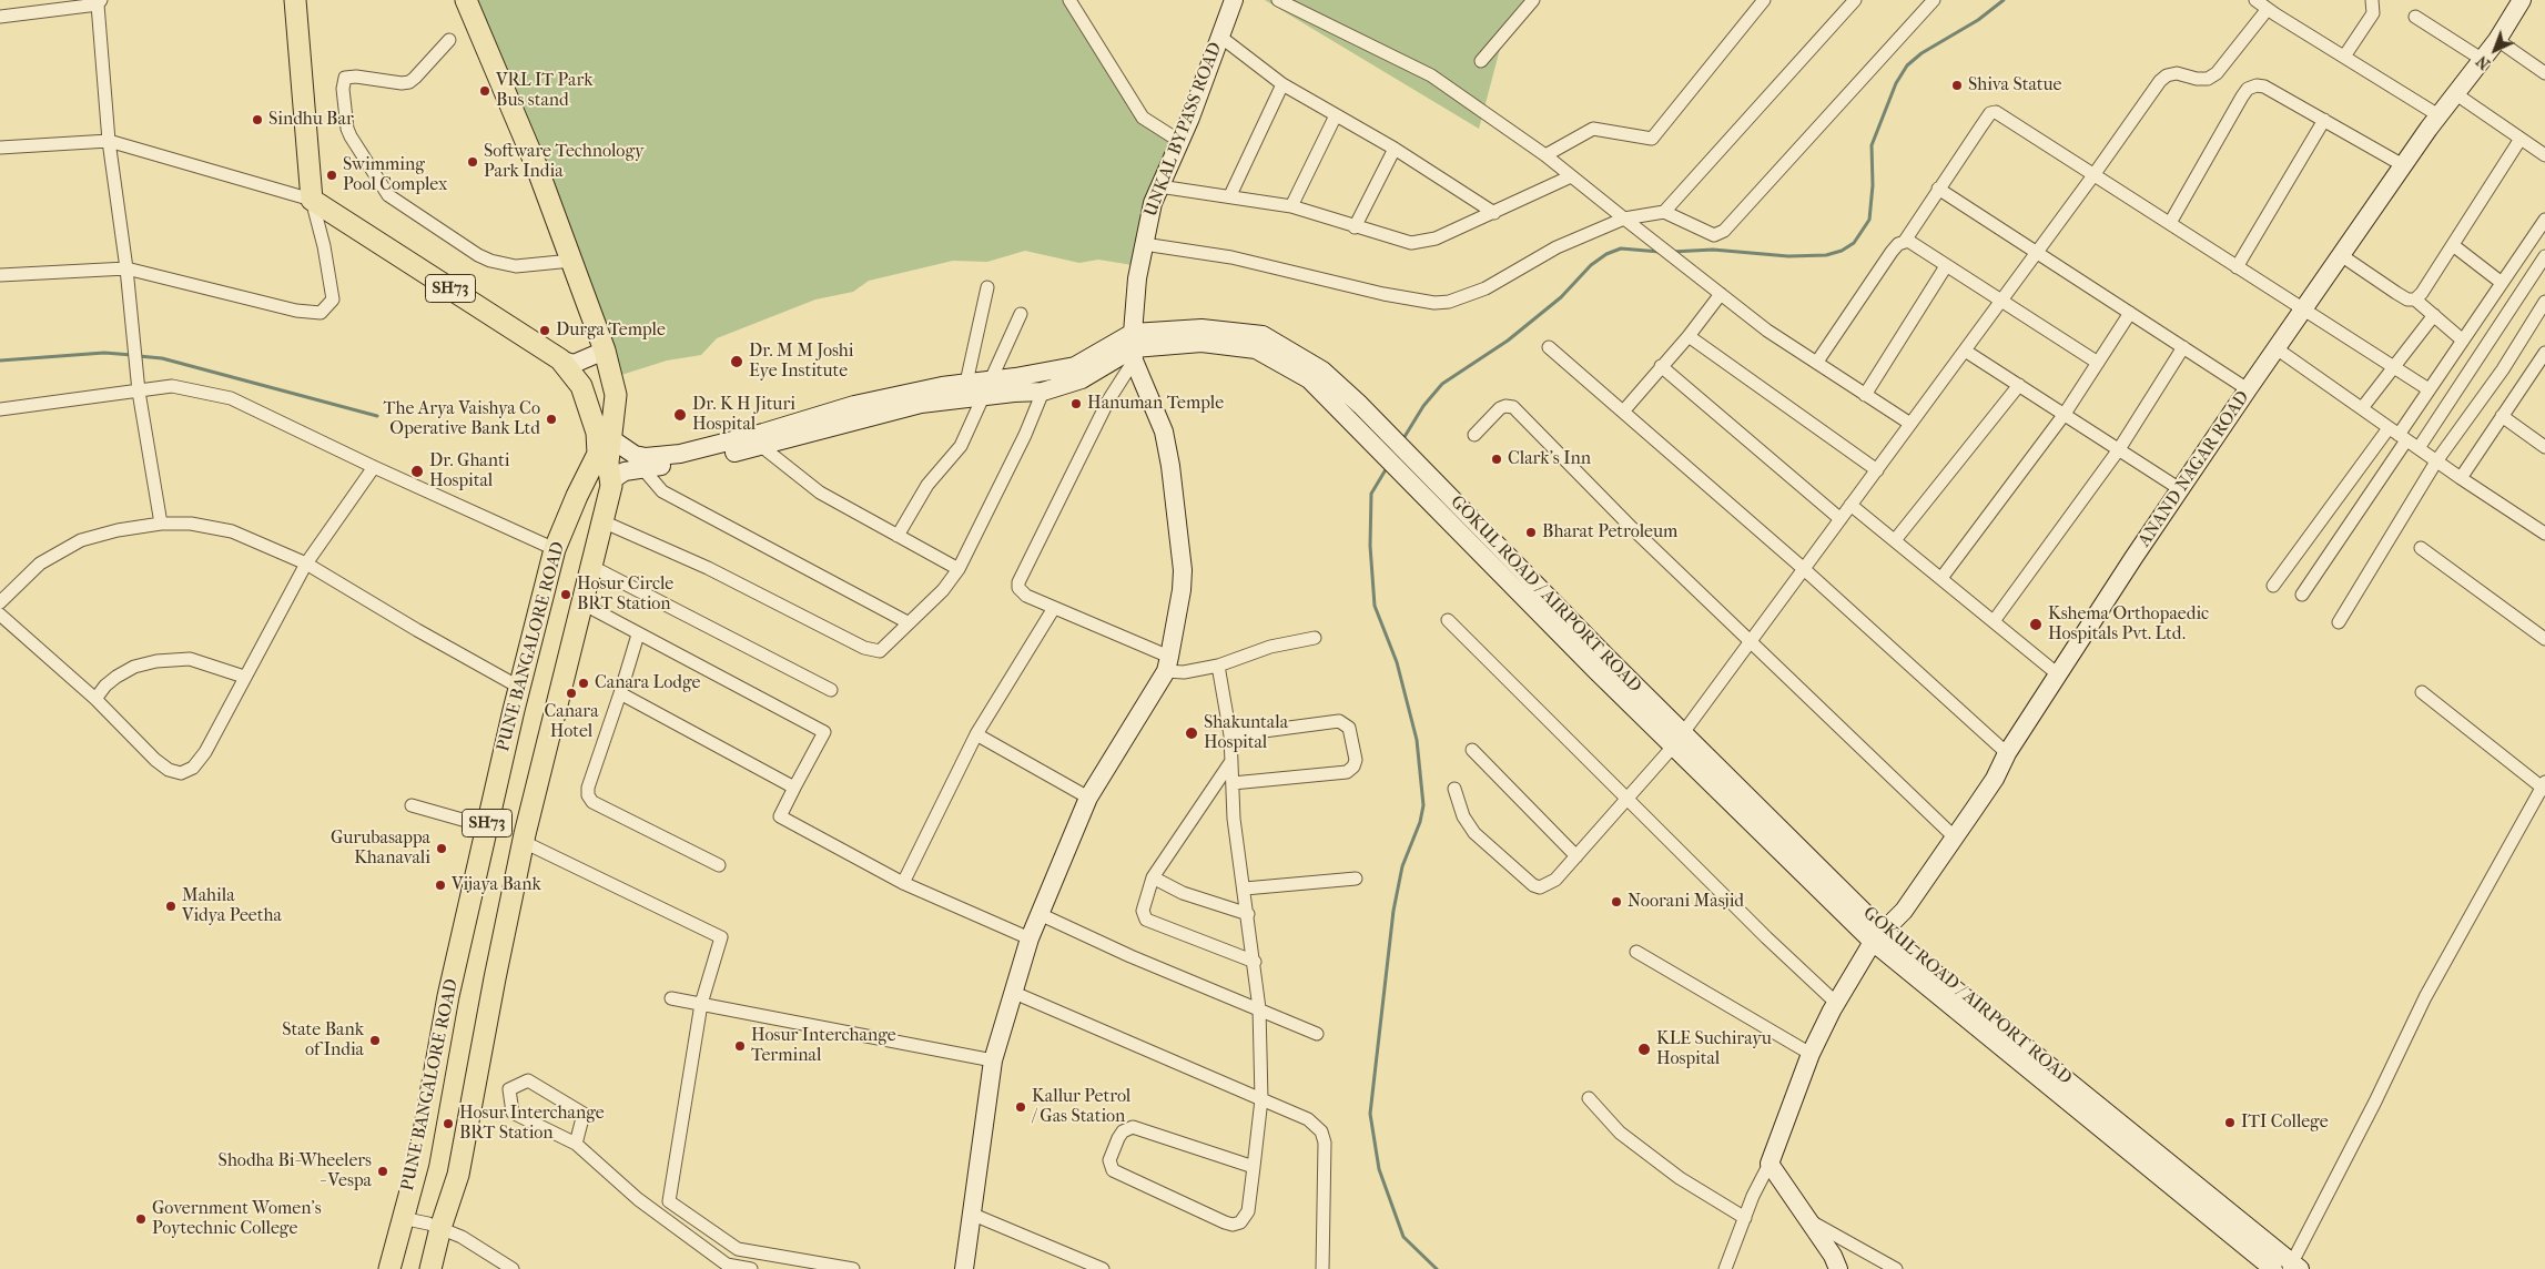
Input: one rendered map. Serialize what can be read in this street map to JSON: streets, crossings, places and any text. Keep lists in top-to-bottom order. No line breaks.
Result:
{"streets":{"main road":["UNKAL BYPASS ROAD","SH73","ANAND NAGAR ROAD","GOKUL ROAD / AIRPORT ROAD","PUNE BANGALORE ROAD"]},"crossings":[["UNKAL BYPASS ROAD","GOKUL ROAD / AIRPORT ROAD"],["SH73","PUNE BANGALORE ROAD"],["ANAND NAGAR ROAD","GOKUL ROAD / AIRPORT ROAD"],["GOKUL ROAD / AIRPORT ROAD","PUNE BANGALORE ROAD"]],"places":["Shiva Statue","VRL IT Park Bus stand","Sindhu Bar","Software Technology Park India","Swimming Pool Complex","Durga Temple","Dr. M M Joshi Eye Institute","Hanuman Temple","Dr. K H Jituri Hospital","The Arya Vaishya Co Operative Bank Ltd","Clark's Inn","Dr. Ghanti Hospital","Bharat Petroleum","Hosur Circle BRT Station","Kshema Orthopaedic Hospitals Pvt. Ltd.","Canara Lodge","Canara Hotel","Shakuntala Hospital","Gurubasappa Khanavali","Vijaya Bank","Noorani Masjid","Mahila Vidya Peetha","State Bank of India","Hosur Interchange Terminal","KLE Suchirayu Hospital","Kallur Petrol / Gas Station","ITI College","Hosur Interchange BRT Station","Shodha Bi-Wheelers - Vespa","Government Women's Poytechnic College"],"north":"bottom left"}
